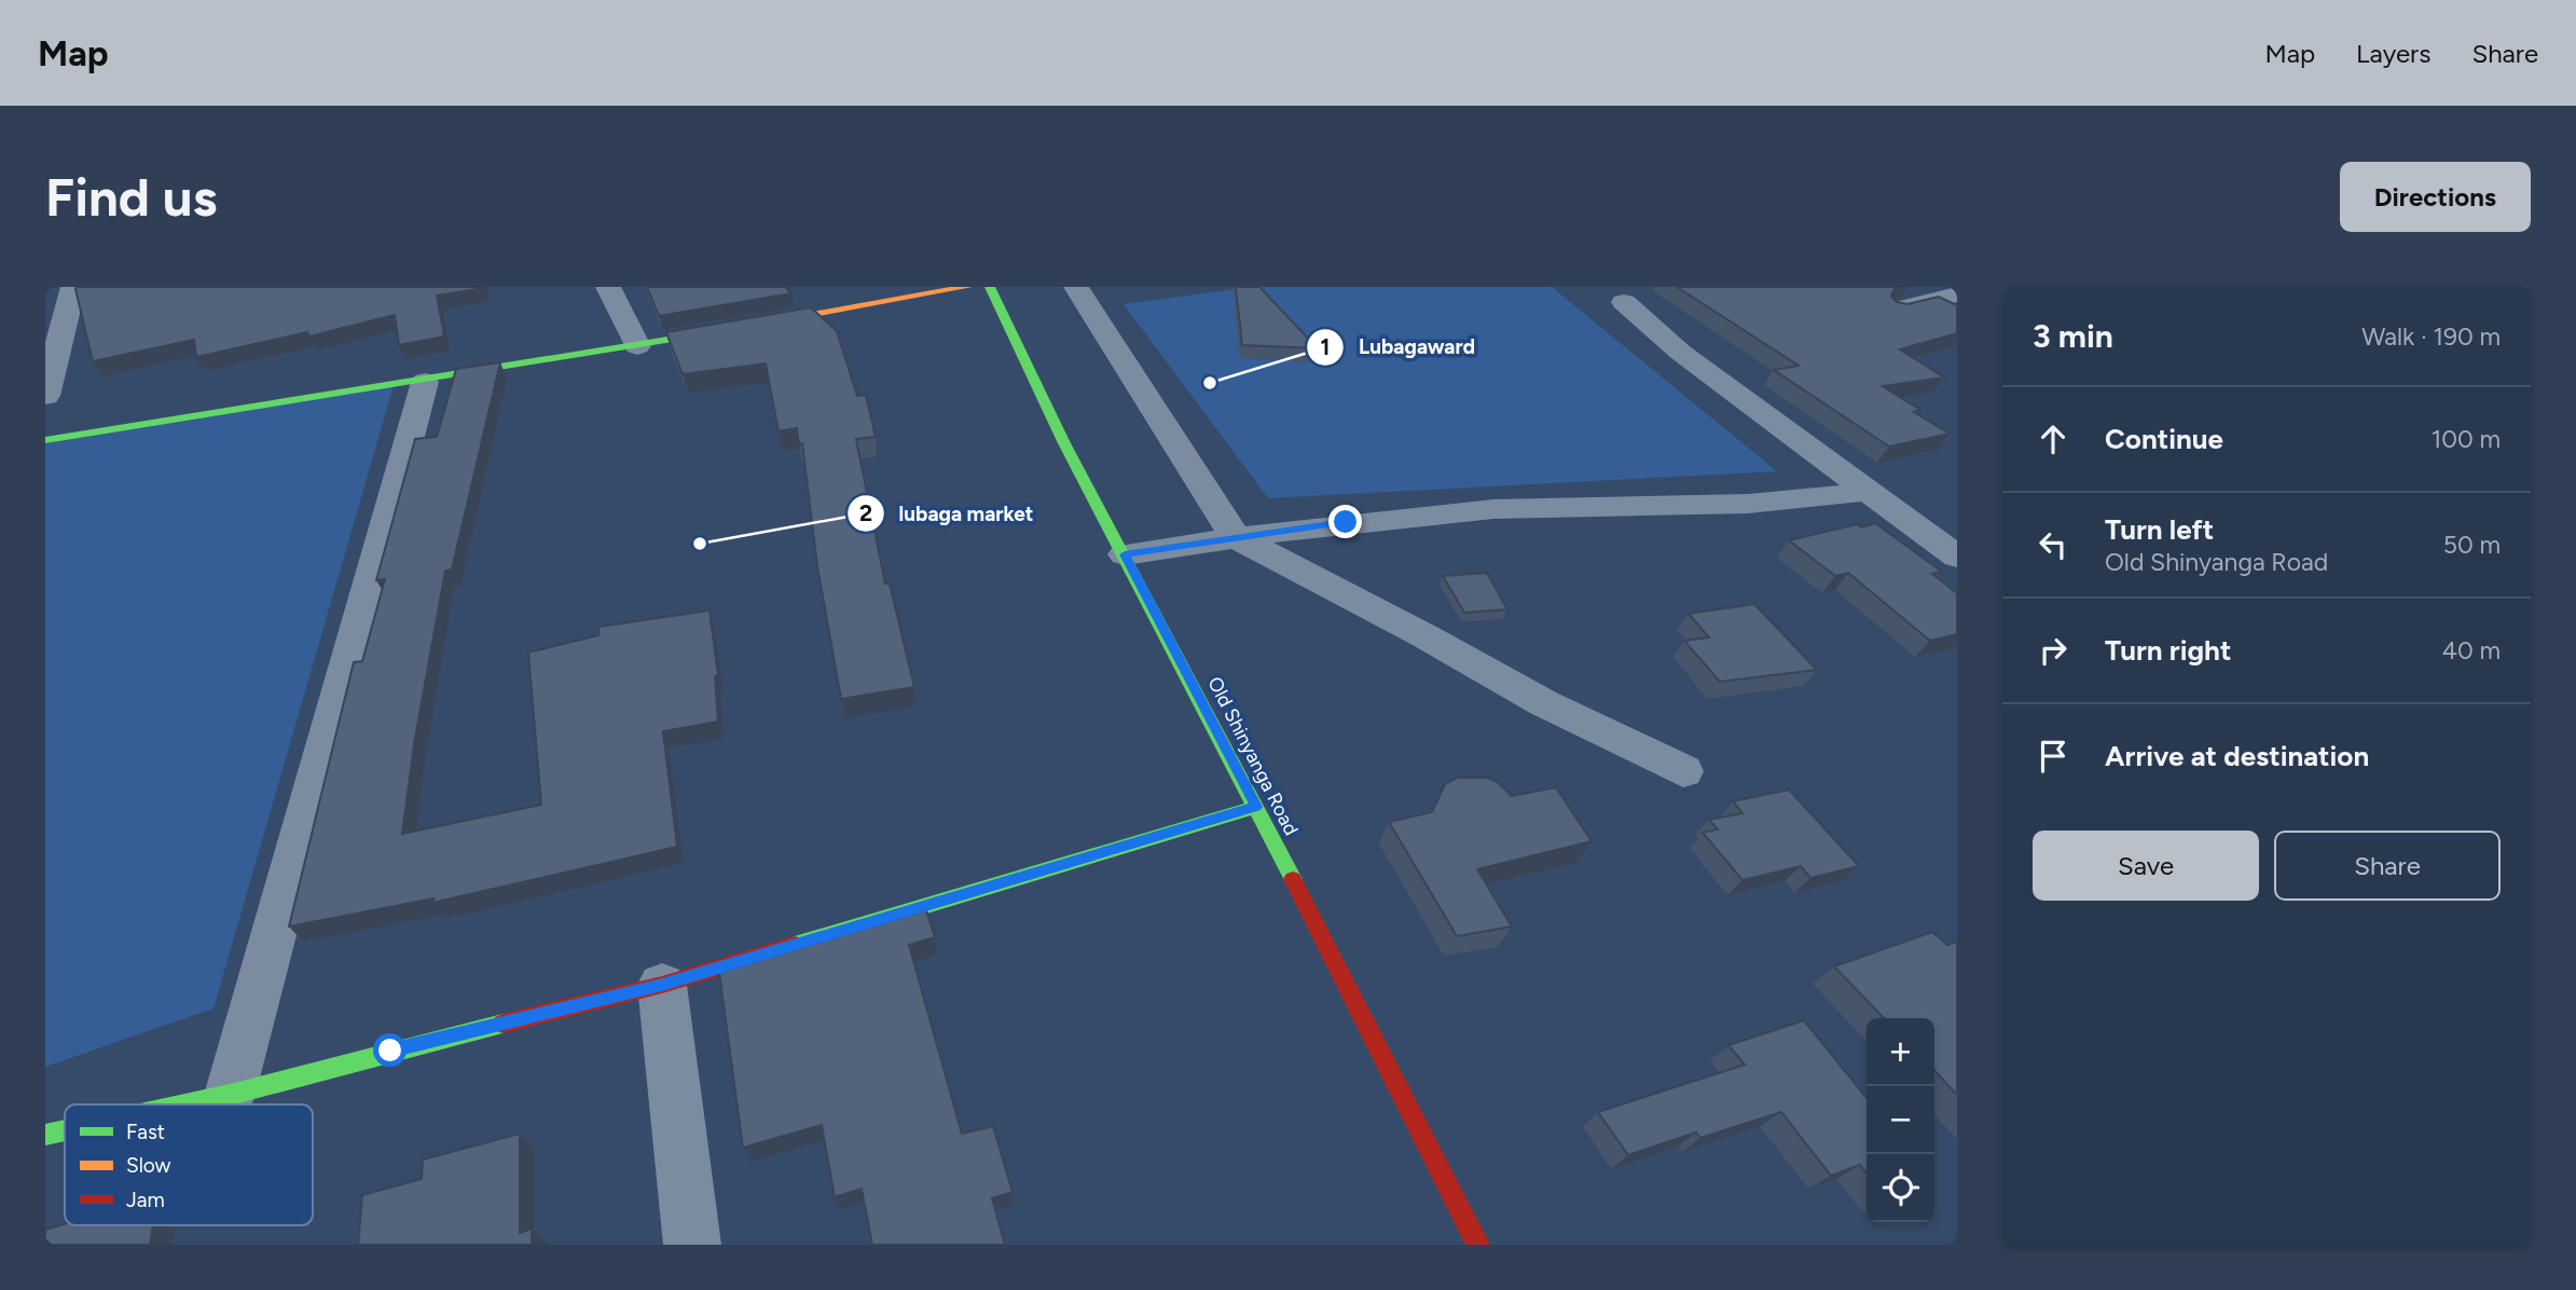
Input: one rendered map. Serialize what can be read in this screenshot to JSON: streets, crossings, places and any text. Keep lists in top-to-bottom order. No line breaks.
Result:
{"streets":{"street":["Old Shinyanga Road"]},"places":["Lubagaward","lubaga market"],"legend":["Fast","Slow","Jam"],"page":{"header":"Map","nav":["Map","Layers","Share"],"buttons":["Directions",["Save","Share"]],"title":"Find us","heading":["3 min","Walk · 190 m"],"list":[["Continue","100 m"],["Turn left","Old Shinyanga Road","50 m"],["Turn right","40 m"],"Arrive at destination"],"map_buttons":["+","−"]}}
